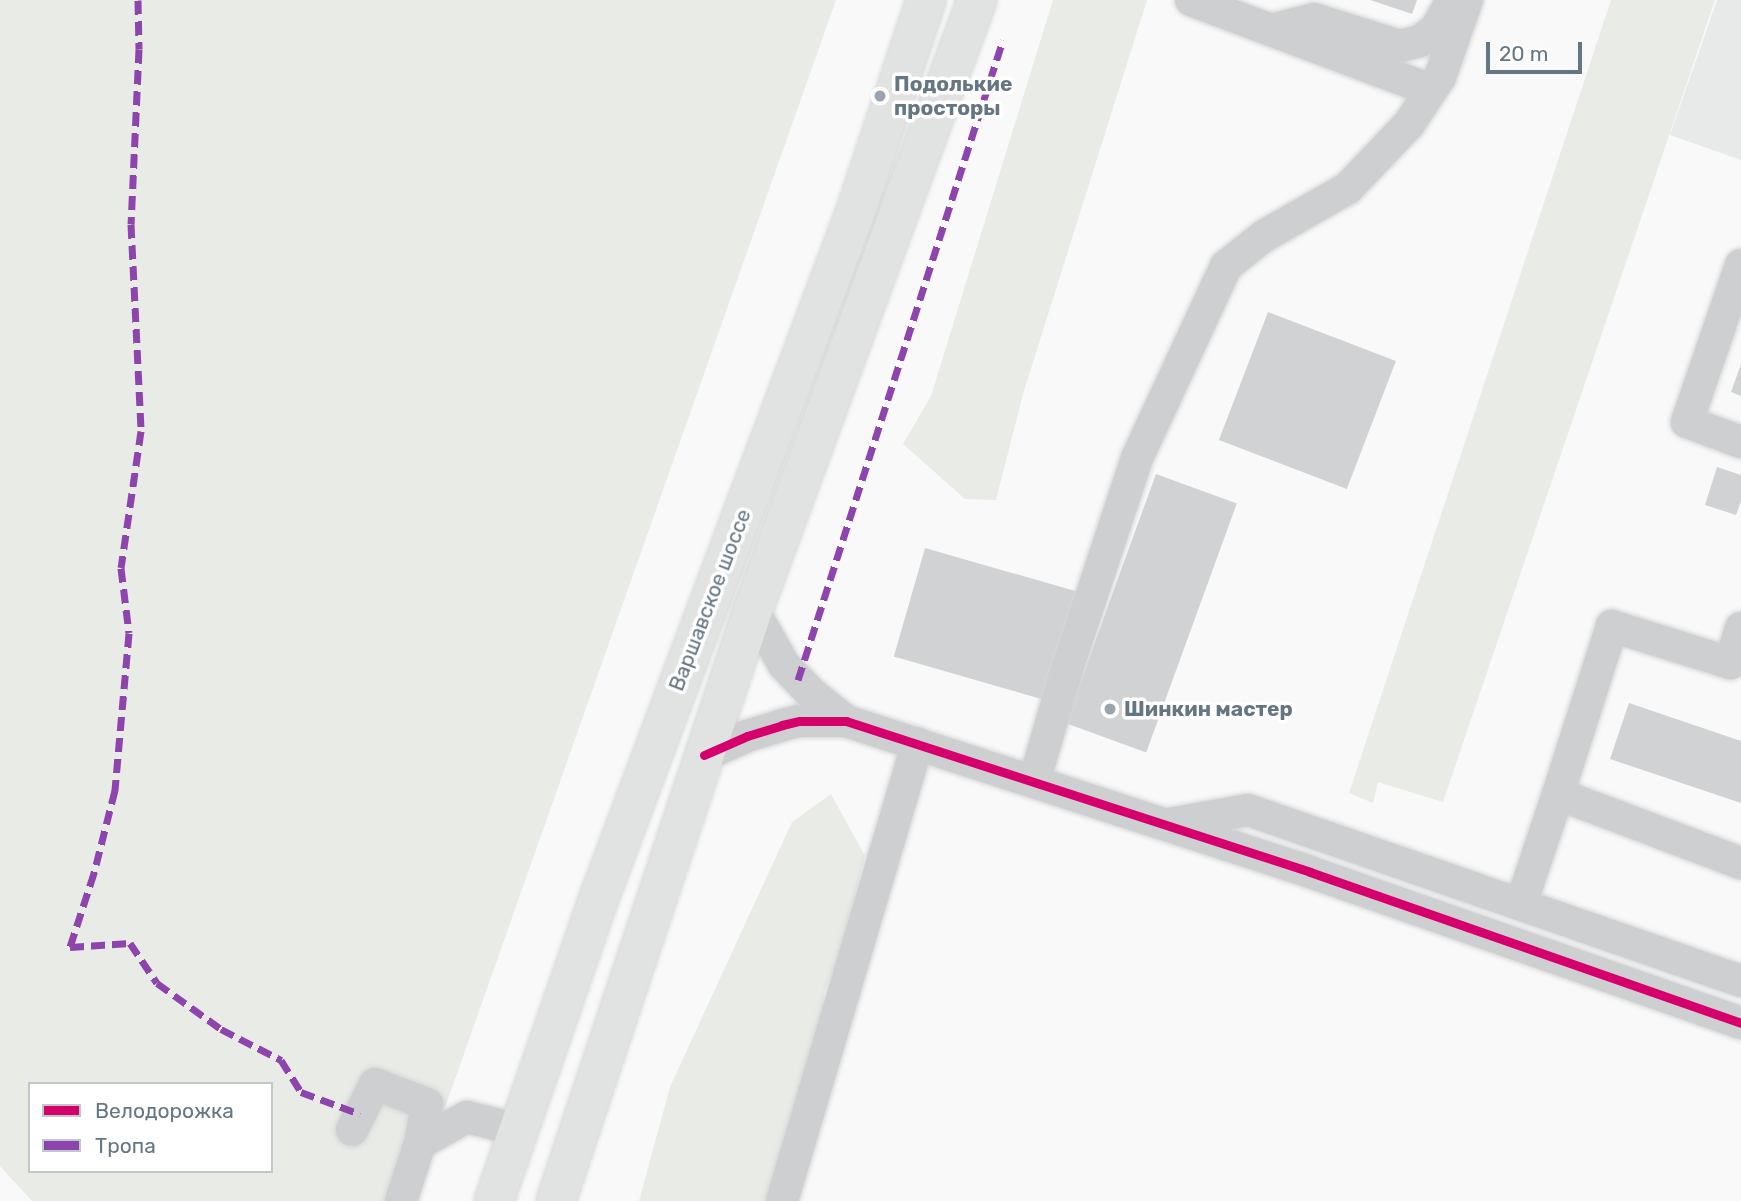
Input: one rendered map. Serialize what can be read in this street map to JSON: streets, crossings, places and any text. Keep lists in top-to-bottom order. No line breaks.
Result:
{"streets":{"main road":["Варшавское шоссе"]},"places":["Подолькие просторы","Шинкин мастер"],"legend":["Велодорожка","Тропа"],"scale_bar":"20 m"}
